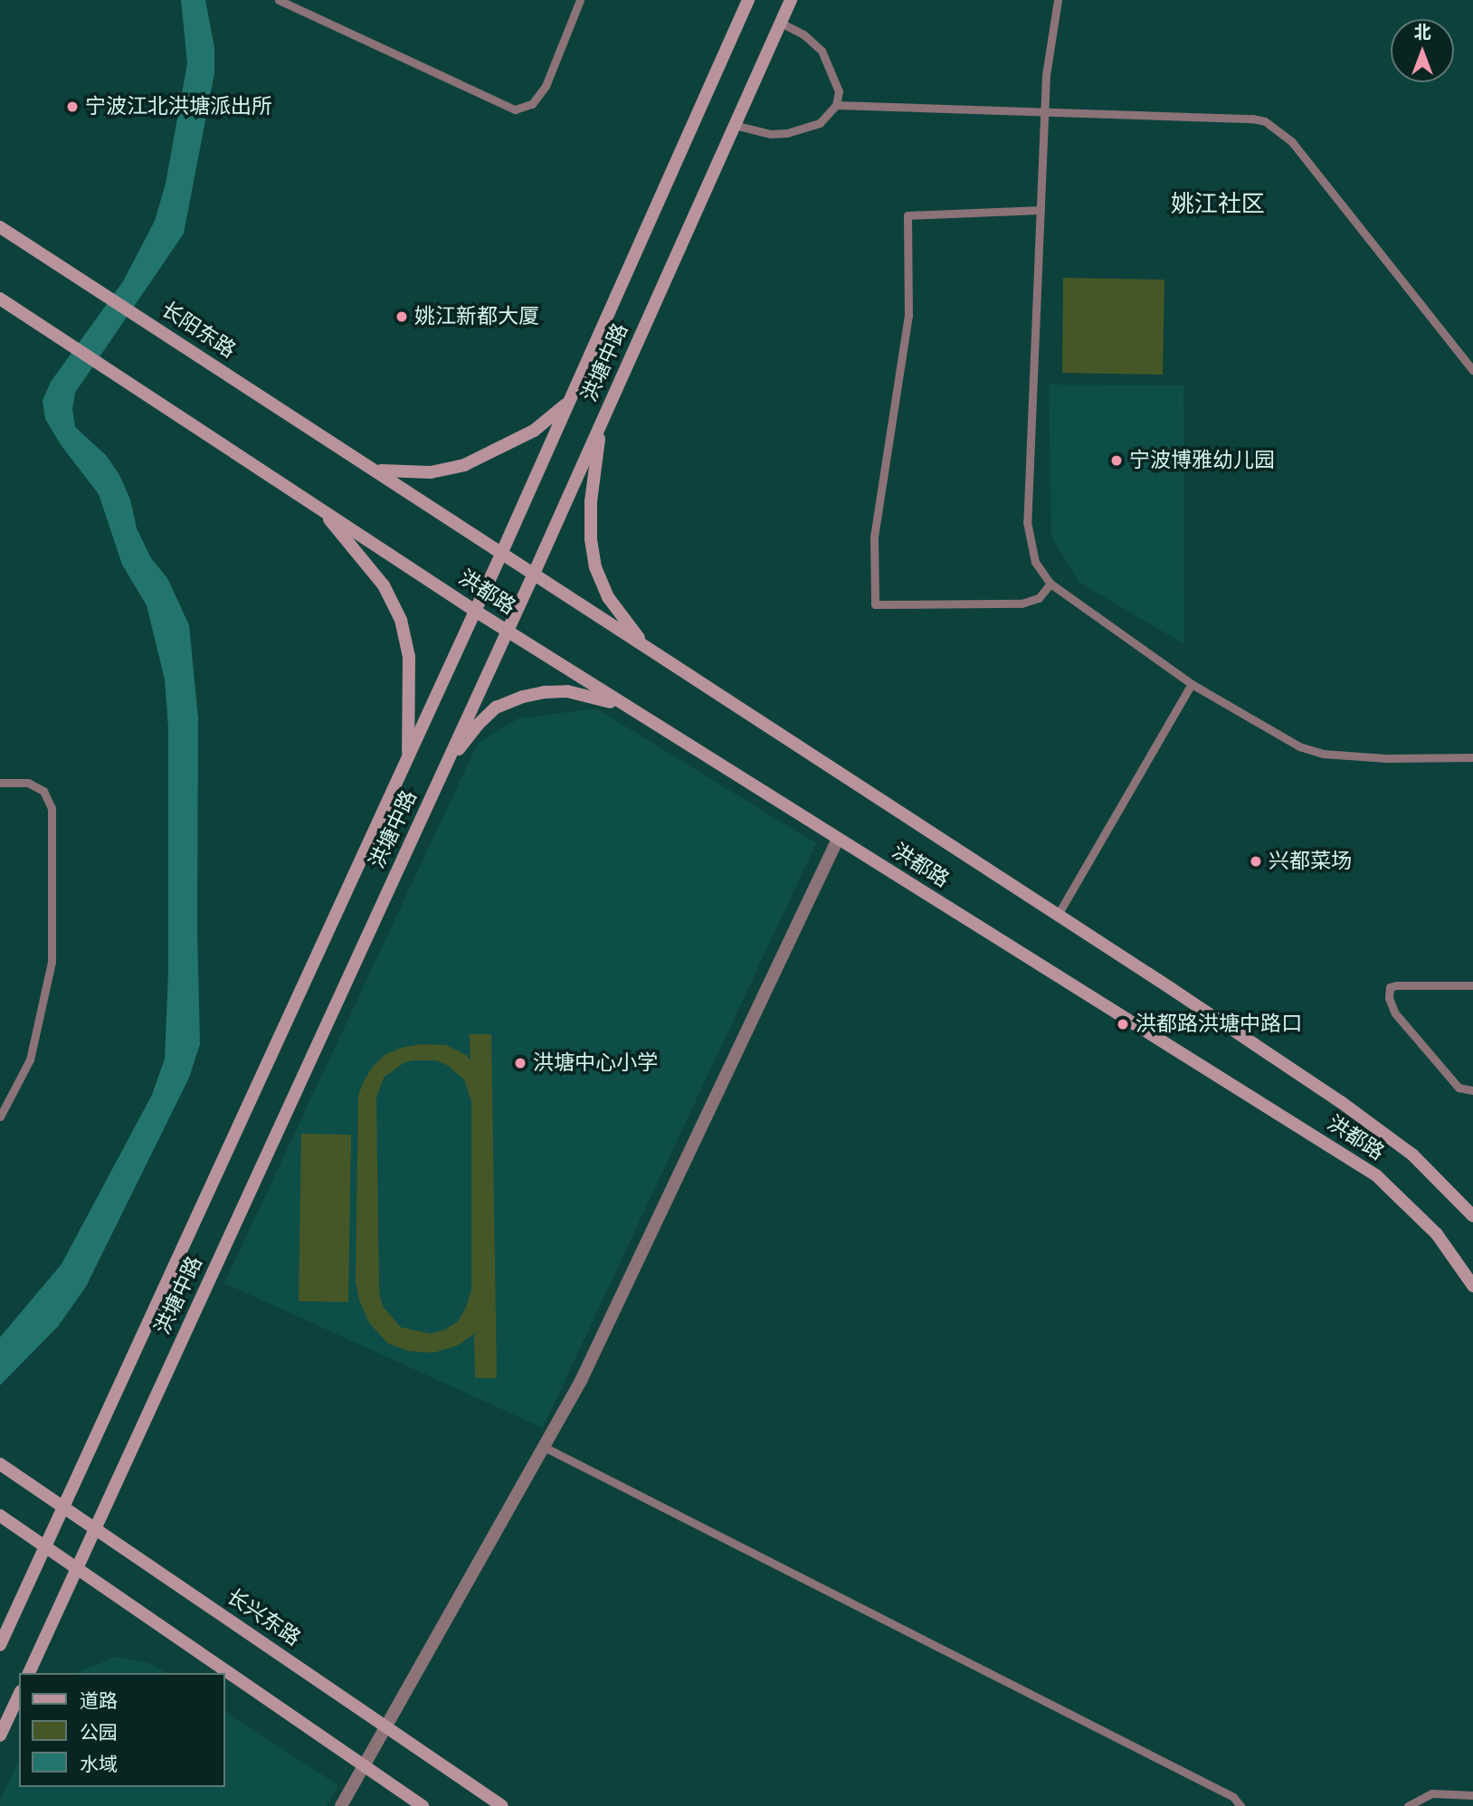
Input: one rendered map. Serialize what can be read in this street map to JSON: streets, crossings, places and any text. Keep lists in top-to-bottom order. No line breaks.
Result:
{"streets":{"main road":["长阳东路","洪塘中路","洪都路","长兴东路"]},"crossings":[["长阳东路","洪都路"],["洪塘中路","洪都路"],["洪塘中路","长兴东路"]],"districts":["姚江社区"],"places":["宁波江北洪塘派出所","姚江新都大厦","宁波博雅幼儿园","兴都菜场","洪都路洪塘中路口","洪塘中心小学"],"legend":["道路","公园","水域"],"north":"top"}
